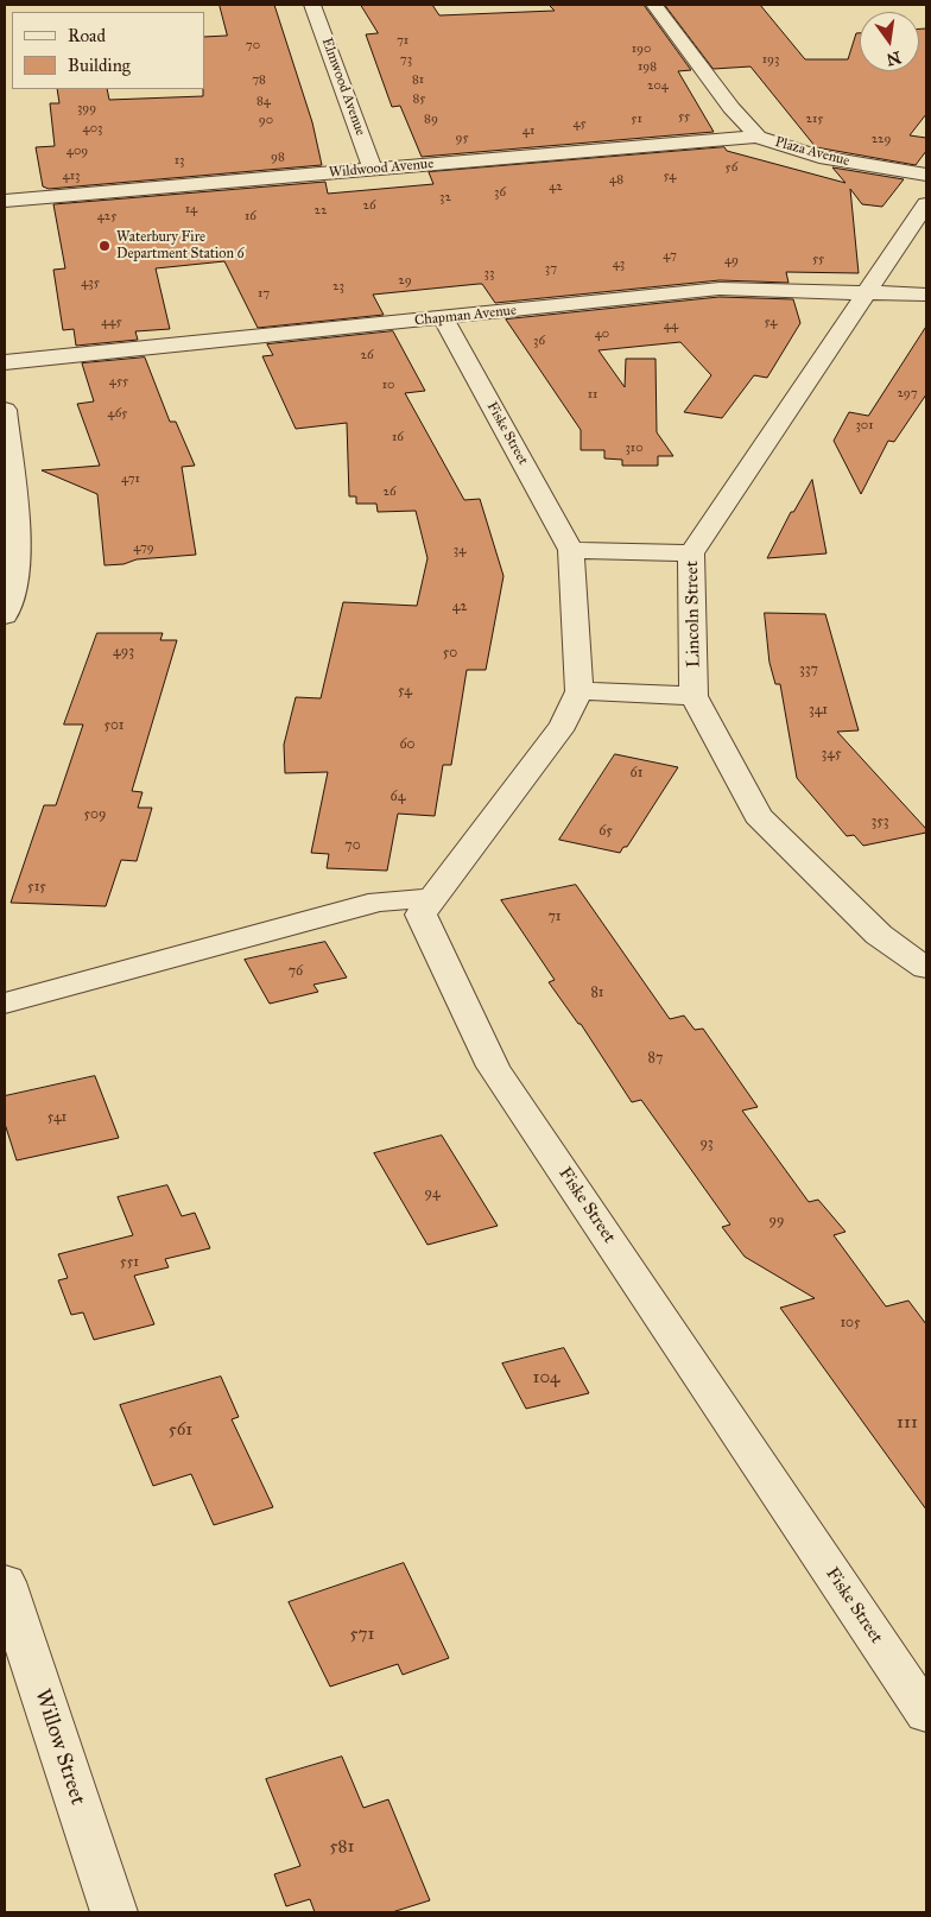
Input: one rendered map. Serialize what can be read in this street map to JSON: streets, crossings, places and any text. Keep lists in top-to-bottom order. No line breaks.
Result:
{"streets":{"street":["Elmwood Avenue","Plaza Avenue","Wildwood Avenue","Chapman Avenue","Fiske Street","Lincoln Street","Willow Street"]},"crossings":[["Elmwood Avenue","Wildwood Avenue"],["Plaza Avenue","Wildwood Avenue"],["Chapman Avenue","Fiske Street"],["Chapman Avenue","Lincoln Street"]],"places":["Waterbury Fire Department Station 6"],"house_numbers":["71","70","190","73","193","198","78","81","204","85","84","399","55","89","51","215","90","45","403","41","95","229","409","98","13","56","413","54","48","42","36","32","26","14","22","425","16","47","55","49","43","37","33","29","435","23","17","445","54","44","40","36","26","455","10","297","11","465","301","16","310","471","26","479","34","42","493","50","337","54","341","501","60","345","61","64","509","353","65","70","515","71","76","81","87","541","93","94","99","551","105","104","111","561","571","581"],"legend":["Road","Building"],"north":"bottom"}
